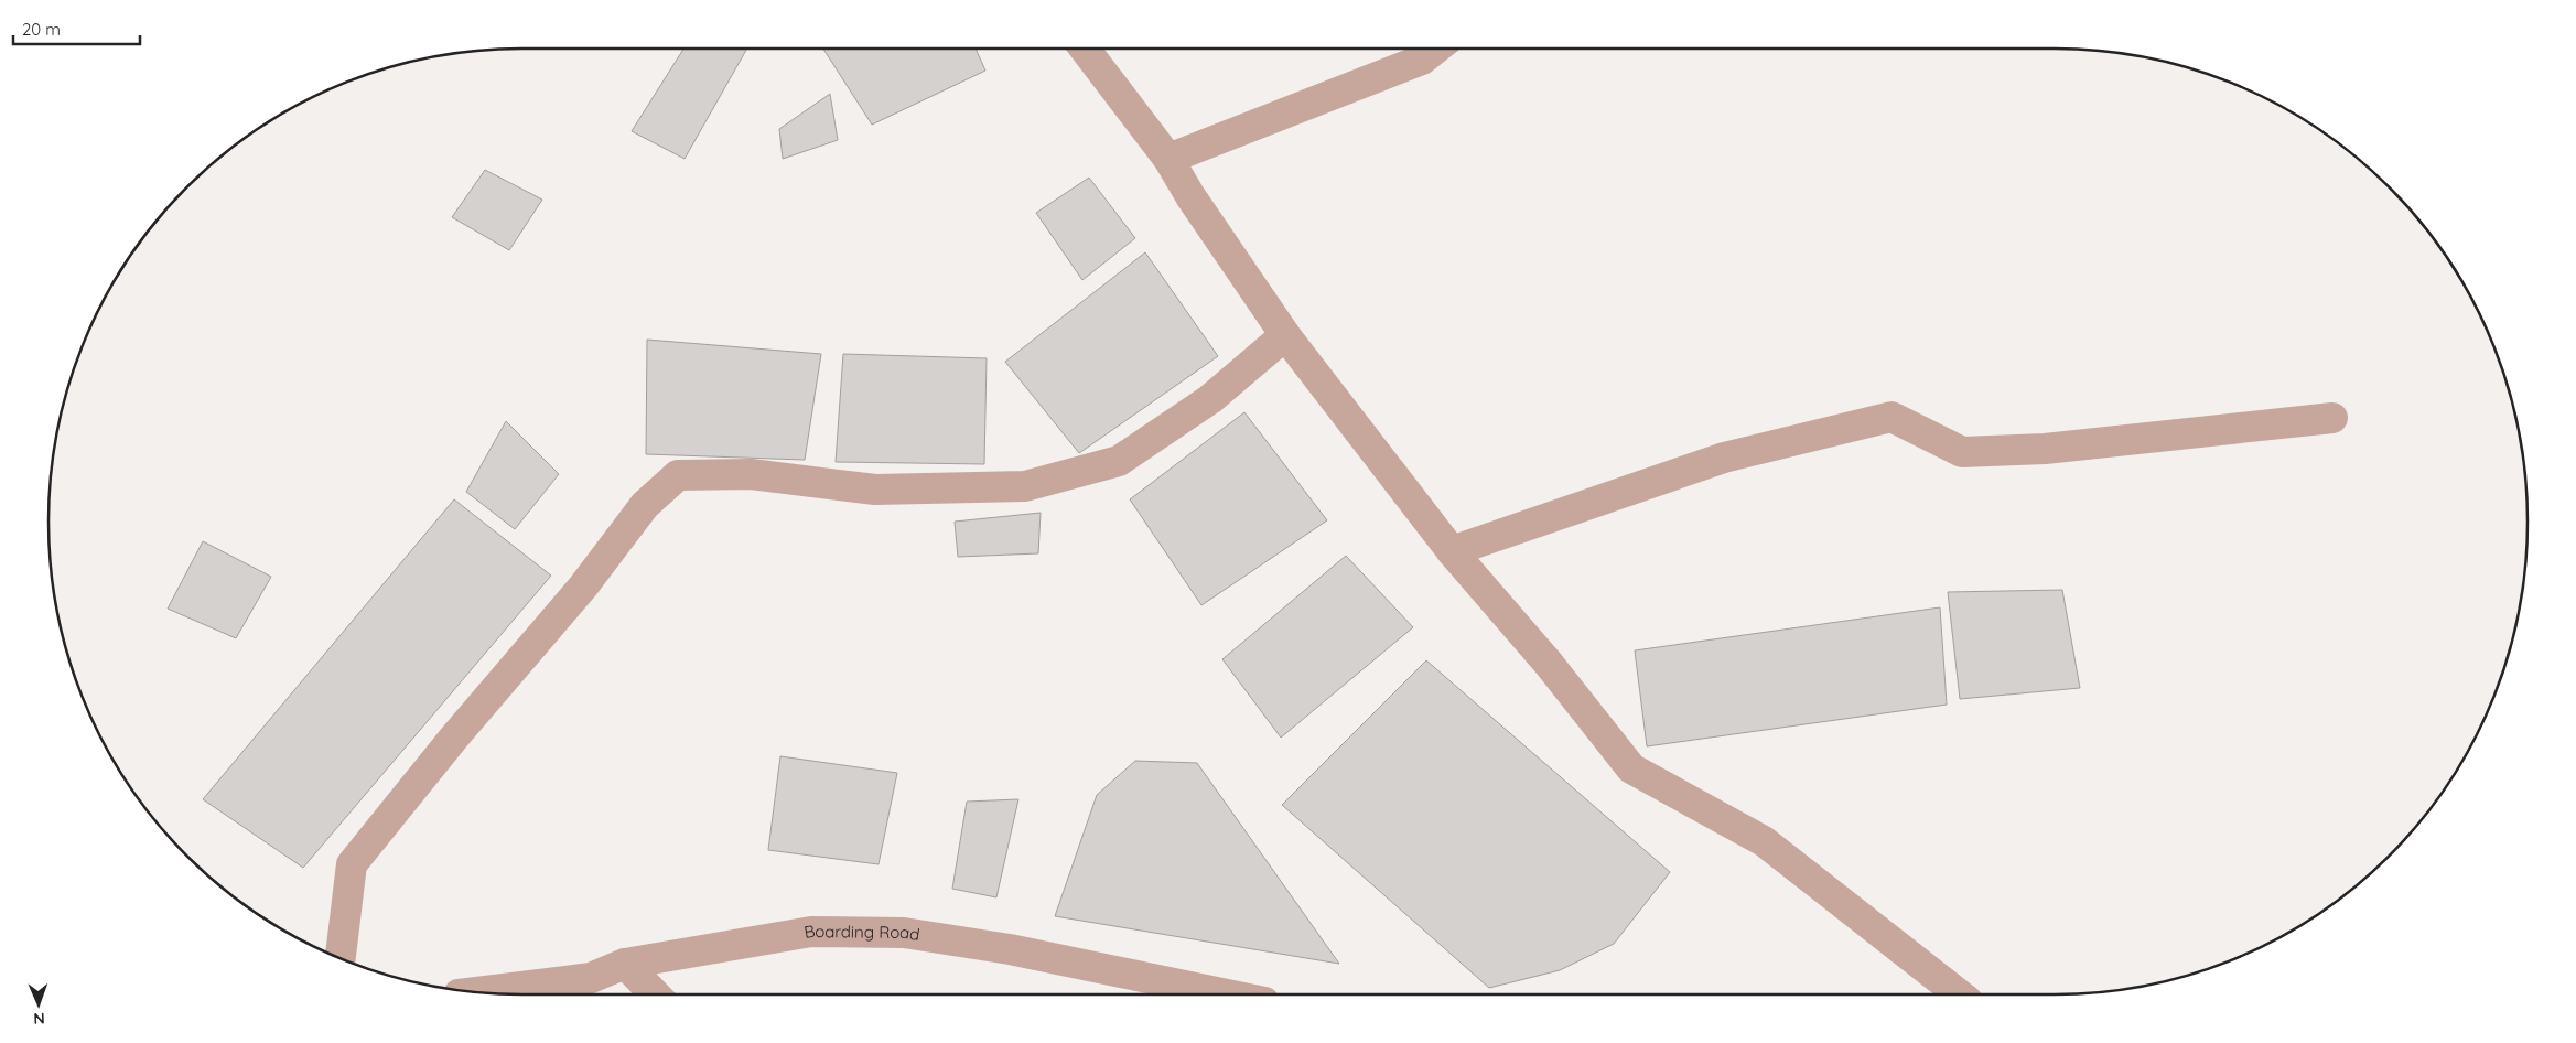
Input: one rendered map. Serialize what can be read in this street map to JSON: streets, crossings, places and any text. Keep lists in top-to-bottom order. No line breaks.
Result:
{"streets":{"street":["Boarding Road"]},"scale_bar":"20 m","north":"bottom"}
